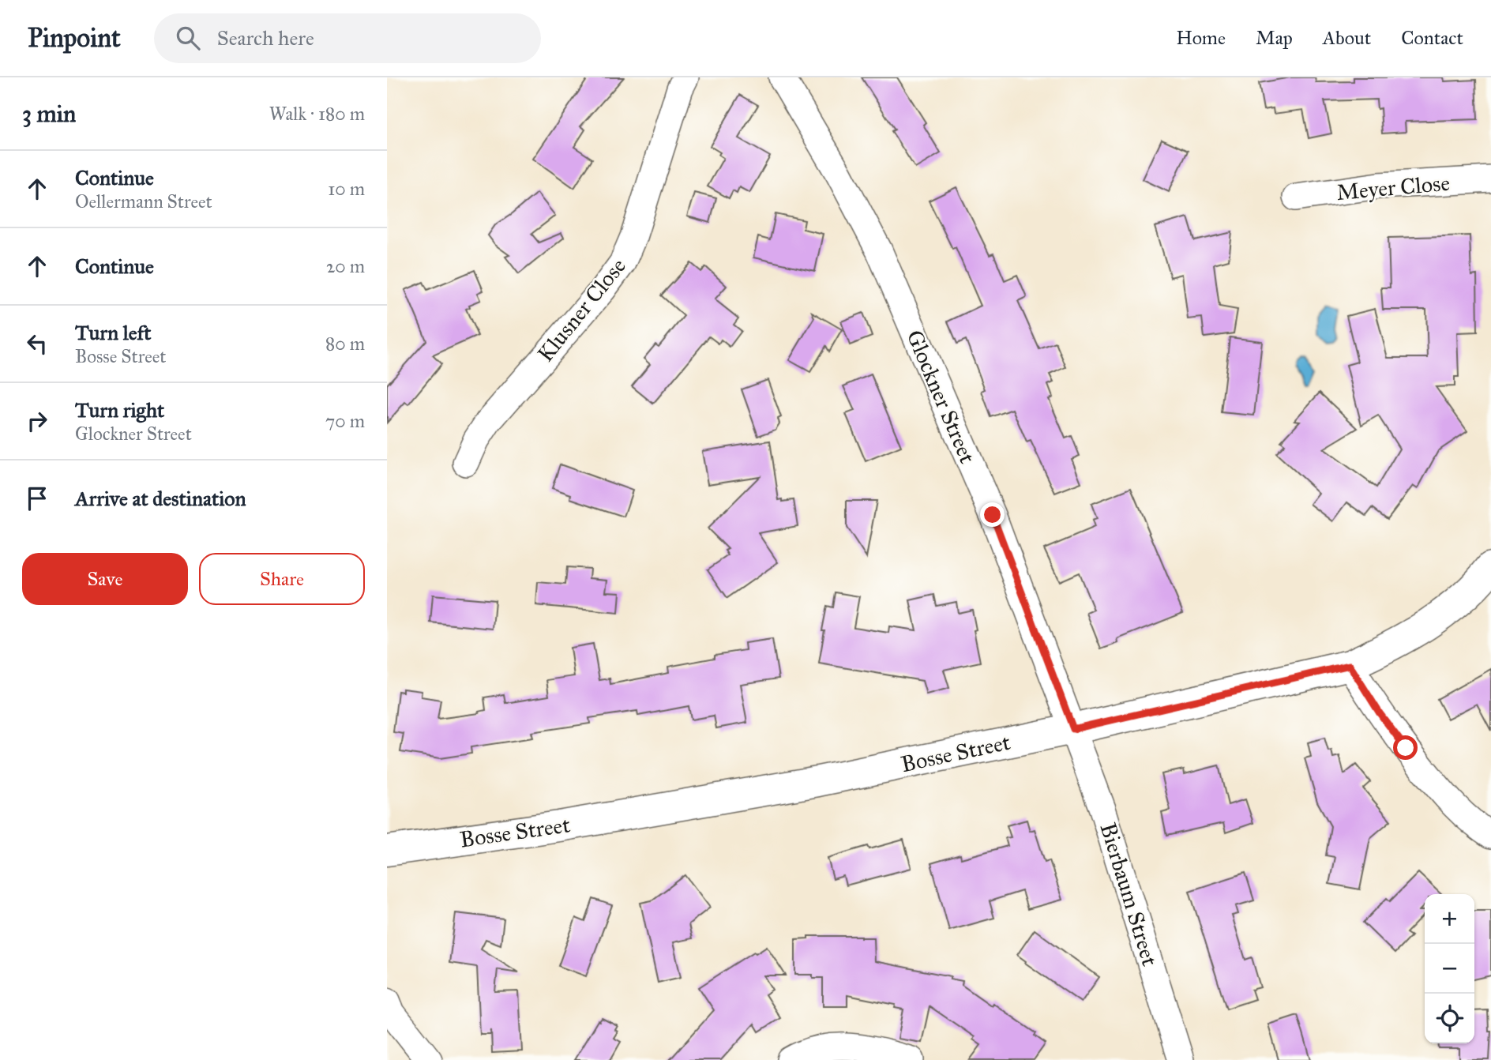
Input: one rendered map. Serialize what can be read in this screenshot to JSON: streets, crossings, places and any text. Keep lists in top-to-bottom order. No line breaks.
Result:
{"streets":{"street":["Meyer Close","Klusner Close","Glockner Street","Bosse Street","Bierbaum Street"]},"crossings":[["Glockner Street","Bosse Street"],["Glockner Street","Bierbaum Street"],["Bosse Street","Bierbaum Street"]],"page":{"header":"Pinpoint","search":"Search here","nav":["Home","Map","About","Contact"],"heading":["3 min","Walk · 180 m"],"list":[["Continue","Oellermann Street","10 m"],["Continue","20 m"],["Turn left","Bosse Street","80 m"],["Turn right","Glockner Street","70 m"],"Arrive at destination"],"buttons":["Save","Share"],"map_buttons":["+","−"]}}
